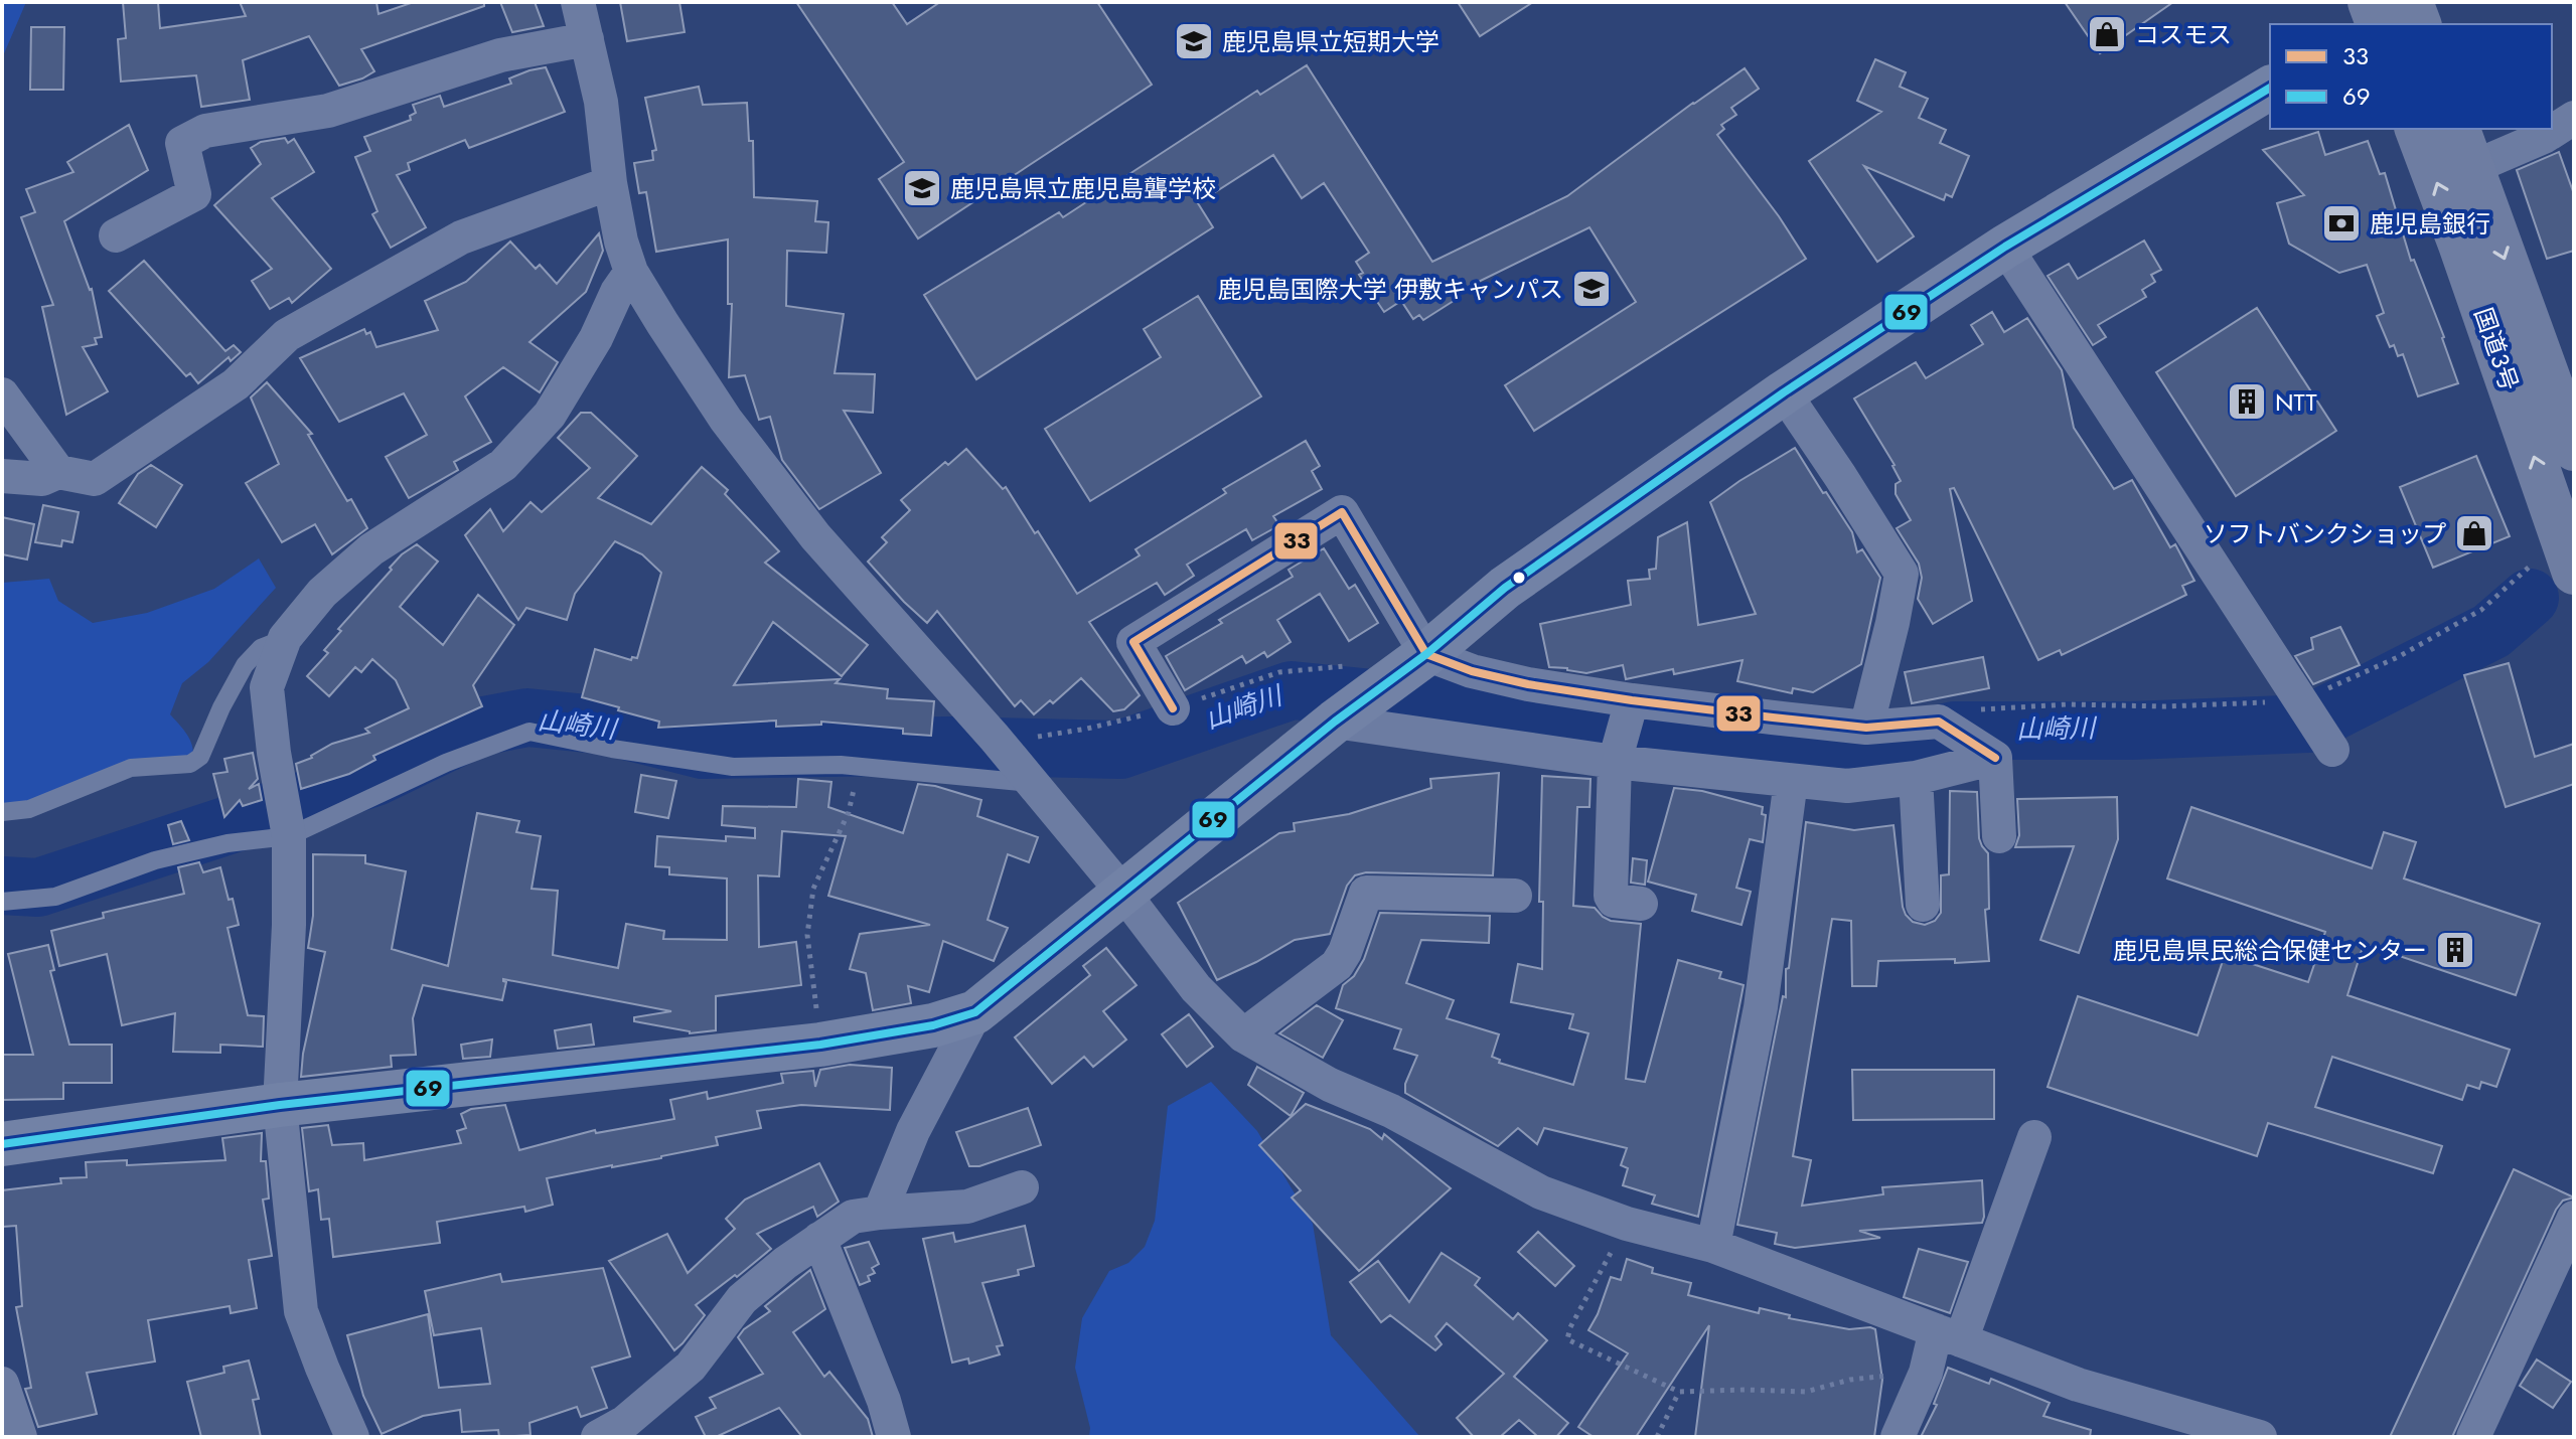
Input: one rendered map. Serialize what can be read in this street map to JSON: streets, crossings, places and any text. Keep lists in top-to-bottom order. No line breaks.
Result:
{"streets":{"highway":["国道3号"]},"water":["山崎川"],"places":{"shop":["コスモス","ソフトバンクショップ"],"school or university":["鹿児島県立短期大学","鹿児島県立鹿児島聾学校","鹿児島国際大学 伊敷キャンパス"],"bank":["鹿児島銀行"],"building":["NTT","鹿児島県民総合保健センター"]},"lines":["transit line 69","transit line 33"],"legend":["33","69"]}
